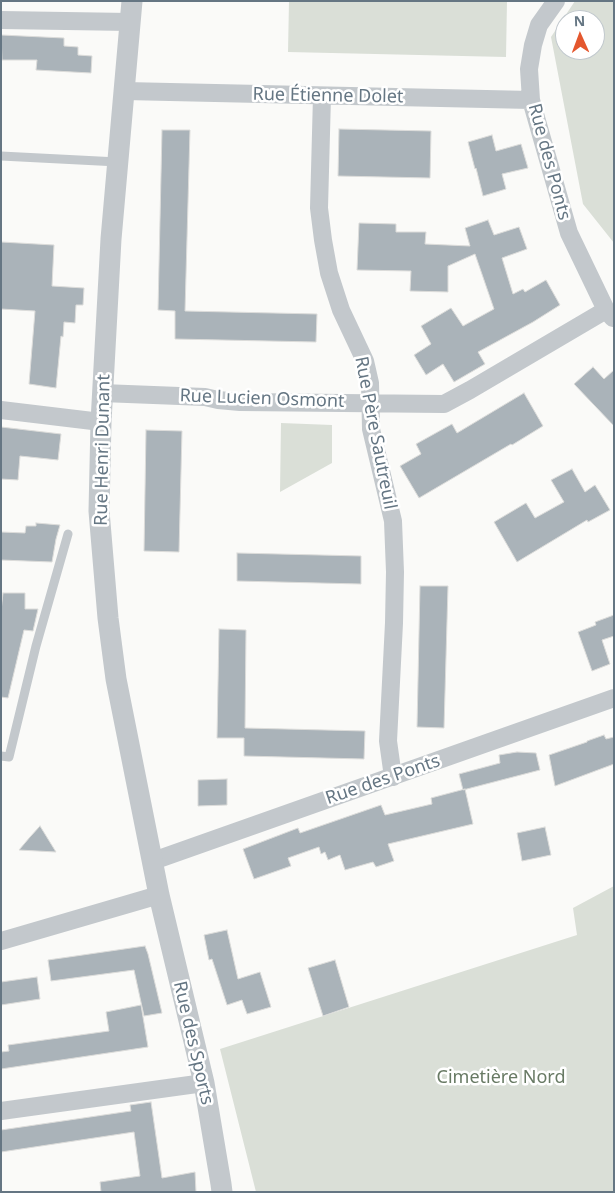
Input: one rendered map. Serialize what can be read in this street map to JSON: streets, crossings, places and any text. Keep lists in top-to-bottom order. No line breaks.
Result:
{"streets":{"street":["Rue Étienne Dolet","Rue des Ponts","Rue Lucien Osmont","Rue Père Sautreuil","Rue Henri Dunant","Rue des Sports"]},"crossings":[["Rue Étienne Dolet","Rue des Ponts"],["Rue Étienne Dolet","Rue Père Sautreuil"],["Rue Étienne Dolet","Rue Henri Dunant"],["Rue des Ponts","Rue Lucien Osmont"],["Rue des Ponts","Rue Père Sautreuil"],["Rue des Ponts","Rue Henri Dunant"],["Rue Lucien Osmont","Rue Père Sautreuil"],["Rue Lucien Osmont","Rue Henri Dunant"],["Rue Henri Dunant","Rue des Sports"]],"parks":["Cimetière Nord"],"north":"top"}
